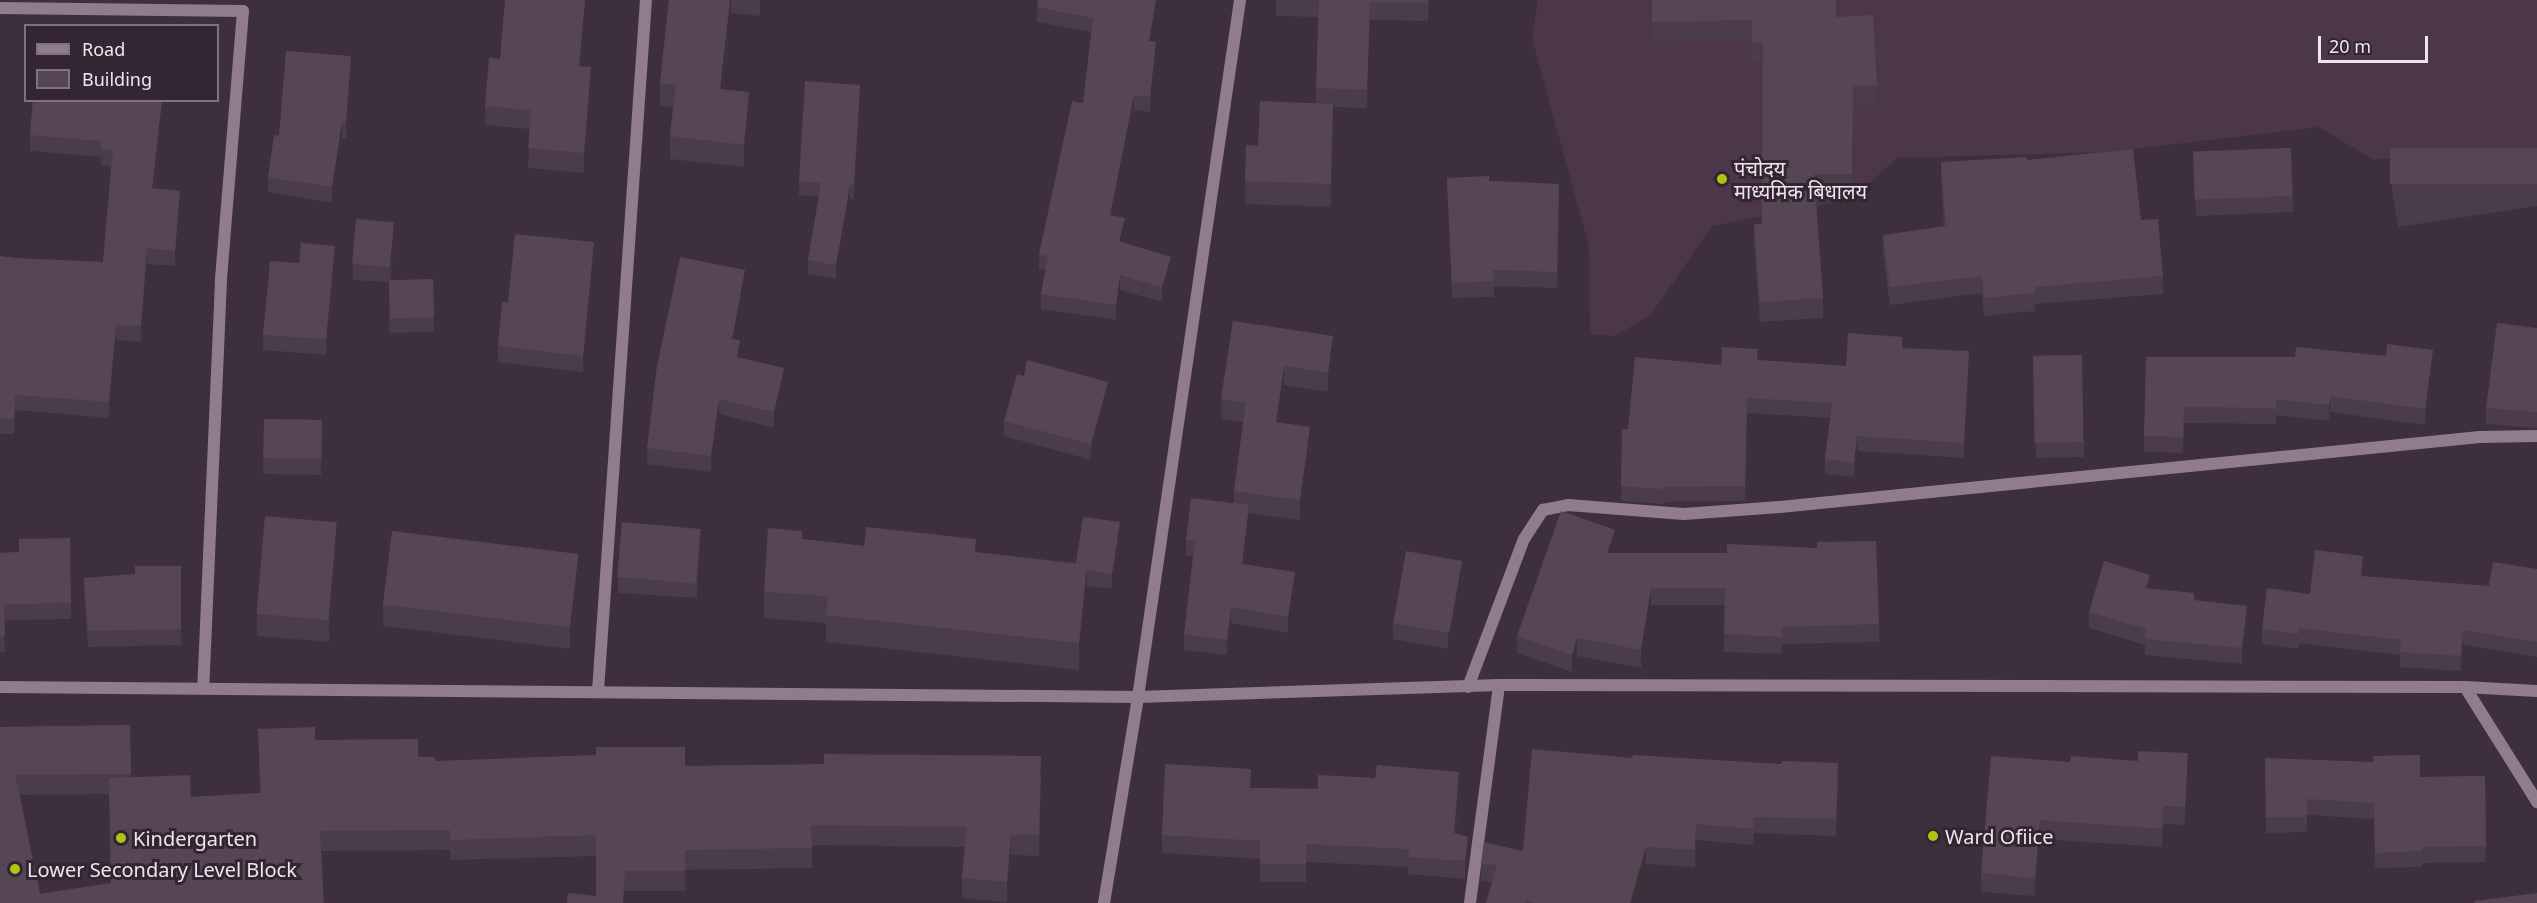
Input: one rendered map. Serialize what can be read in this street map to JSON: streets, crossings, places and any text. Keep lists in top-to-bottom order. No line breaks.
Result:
{"places":["पंचोदय माध्यमिक बिधालय","Ward Ofiice","Kindergarten","Lower Secondary Level Block"],"legend":["Road","Building"],"scale_bar":"20 m"}
